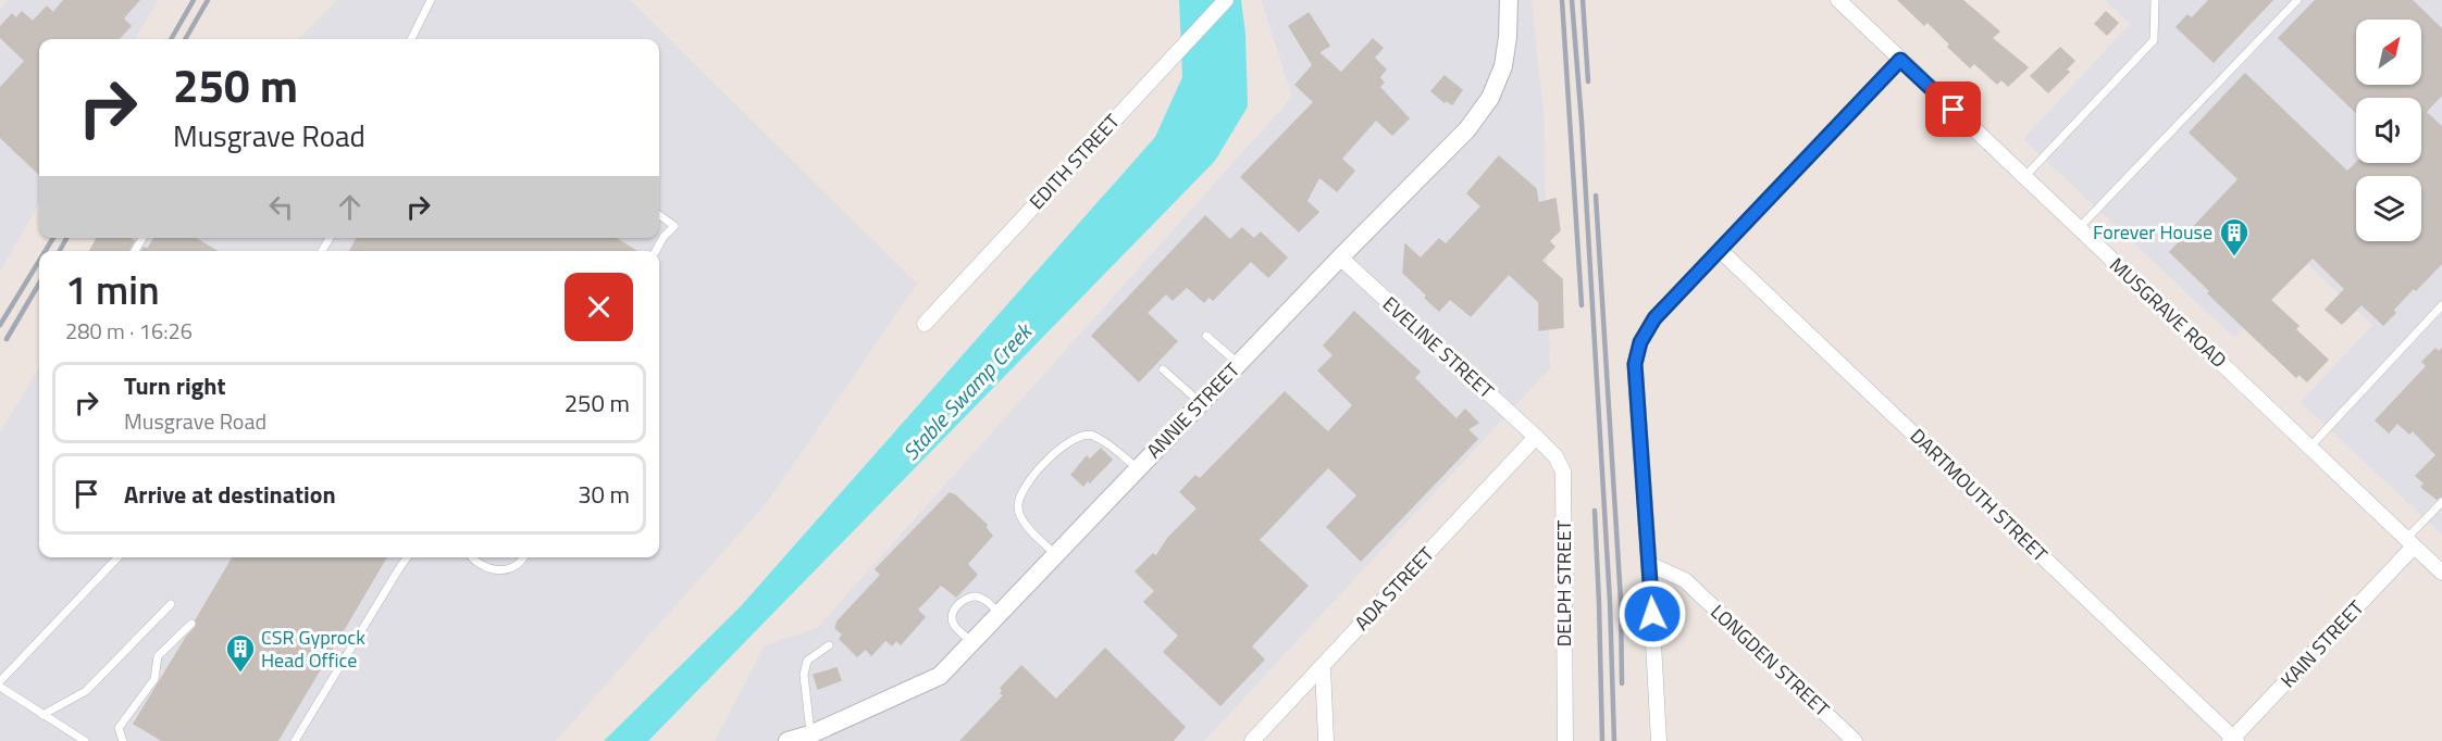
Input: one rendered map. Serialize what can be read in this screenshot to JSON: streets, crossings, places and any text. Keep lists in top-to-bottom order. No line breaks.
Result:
{"streets":{"street":["EDITH STREET","MUSGRAVE ROAD","EVELINE STREET","ANNIE STREET","DARTMOUTH STREET","DELPH STREET","ADA STREET","KAIN STREET","LONGDEN STREET"]},"crossings":[["MUSGRAVE ROAD","KAIN STREET"],["EVELINE STREET","ANNIE STREET"],["EVELINE STREET","DELPH STREET"],["EVELINE STREET","ADA STREET"],["DARTMOUTH STREET","KAIN STREET"],["DELPH STREET","ADA STREET"]],"water":["Stable Swamp Creek"],"places":{"building":["Forever House","CSR Gyprock Head Office"]},"north":"top right","page":{"turn":["250 m","Musgrave Road"],"heading":["1 min","280 m · 16:26"],"list":[{"name":"Turn right","note":"Musgrave Road","value":"250 m"},{"name":"Arrive at destination","value":"30 m"}]}}
